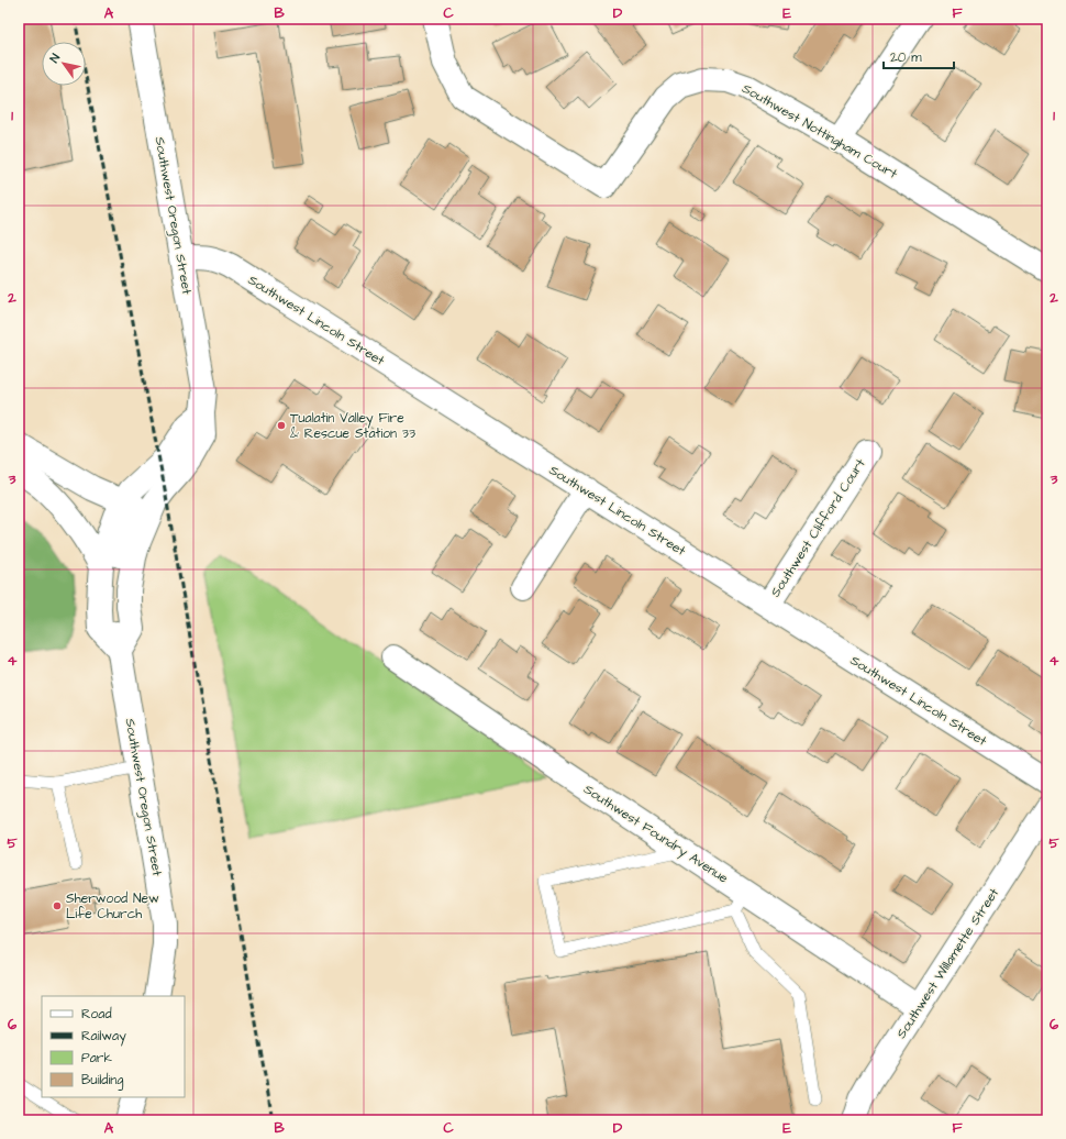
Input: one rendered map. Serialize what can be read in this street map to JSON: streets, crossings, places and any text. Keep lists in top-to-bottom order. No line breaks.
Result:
{"streets":{"street":["Southwest Nottingham Court","Southwest Oregon Street","Southwest Lincoln Street","Southwest Clifford Court","Southwest Foundry Avenue","Southwest Willamette Street"]},"crossings":[["Southwest Oregon Street","Southwest Lincoln Street"],["Southwest Lincoln Street","Southwest Clifford Court"],["Southwest Foundry Avenue","Southwest Willamette Street"]],"places":["Tualatin Valley Fire & Rescue Station 33","Sherwood New Life Church"],"legend":["Road","Railway","Park","Building"],"scale_bar":"20 m","north":"top left","grid":{"columns":["A","B","C","D","E","F"],"rows":["1","2","3","4","5","6"]}}
